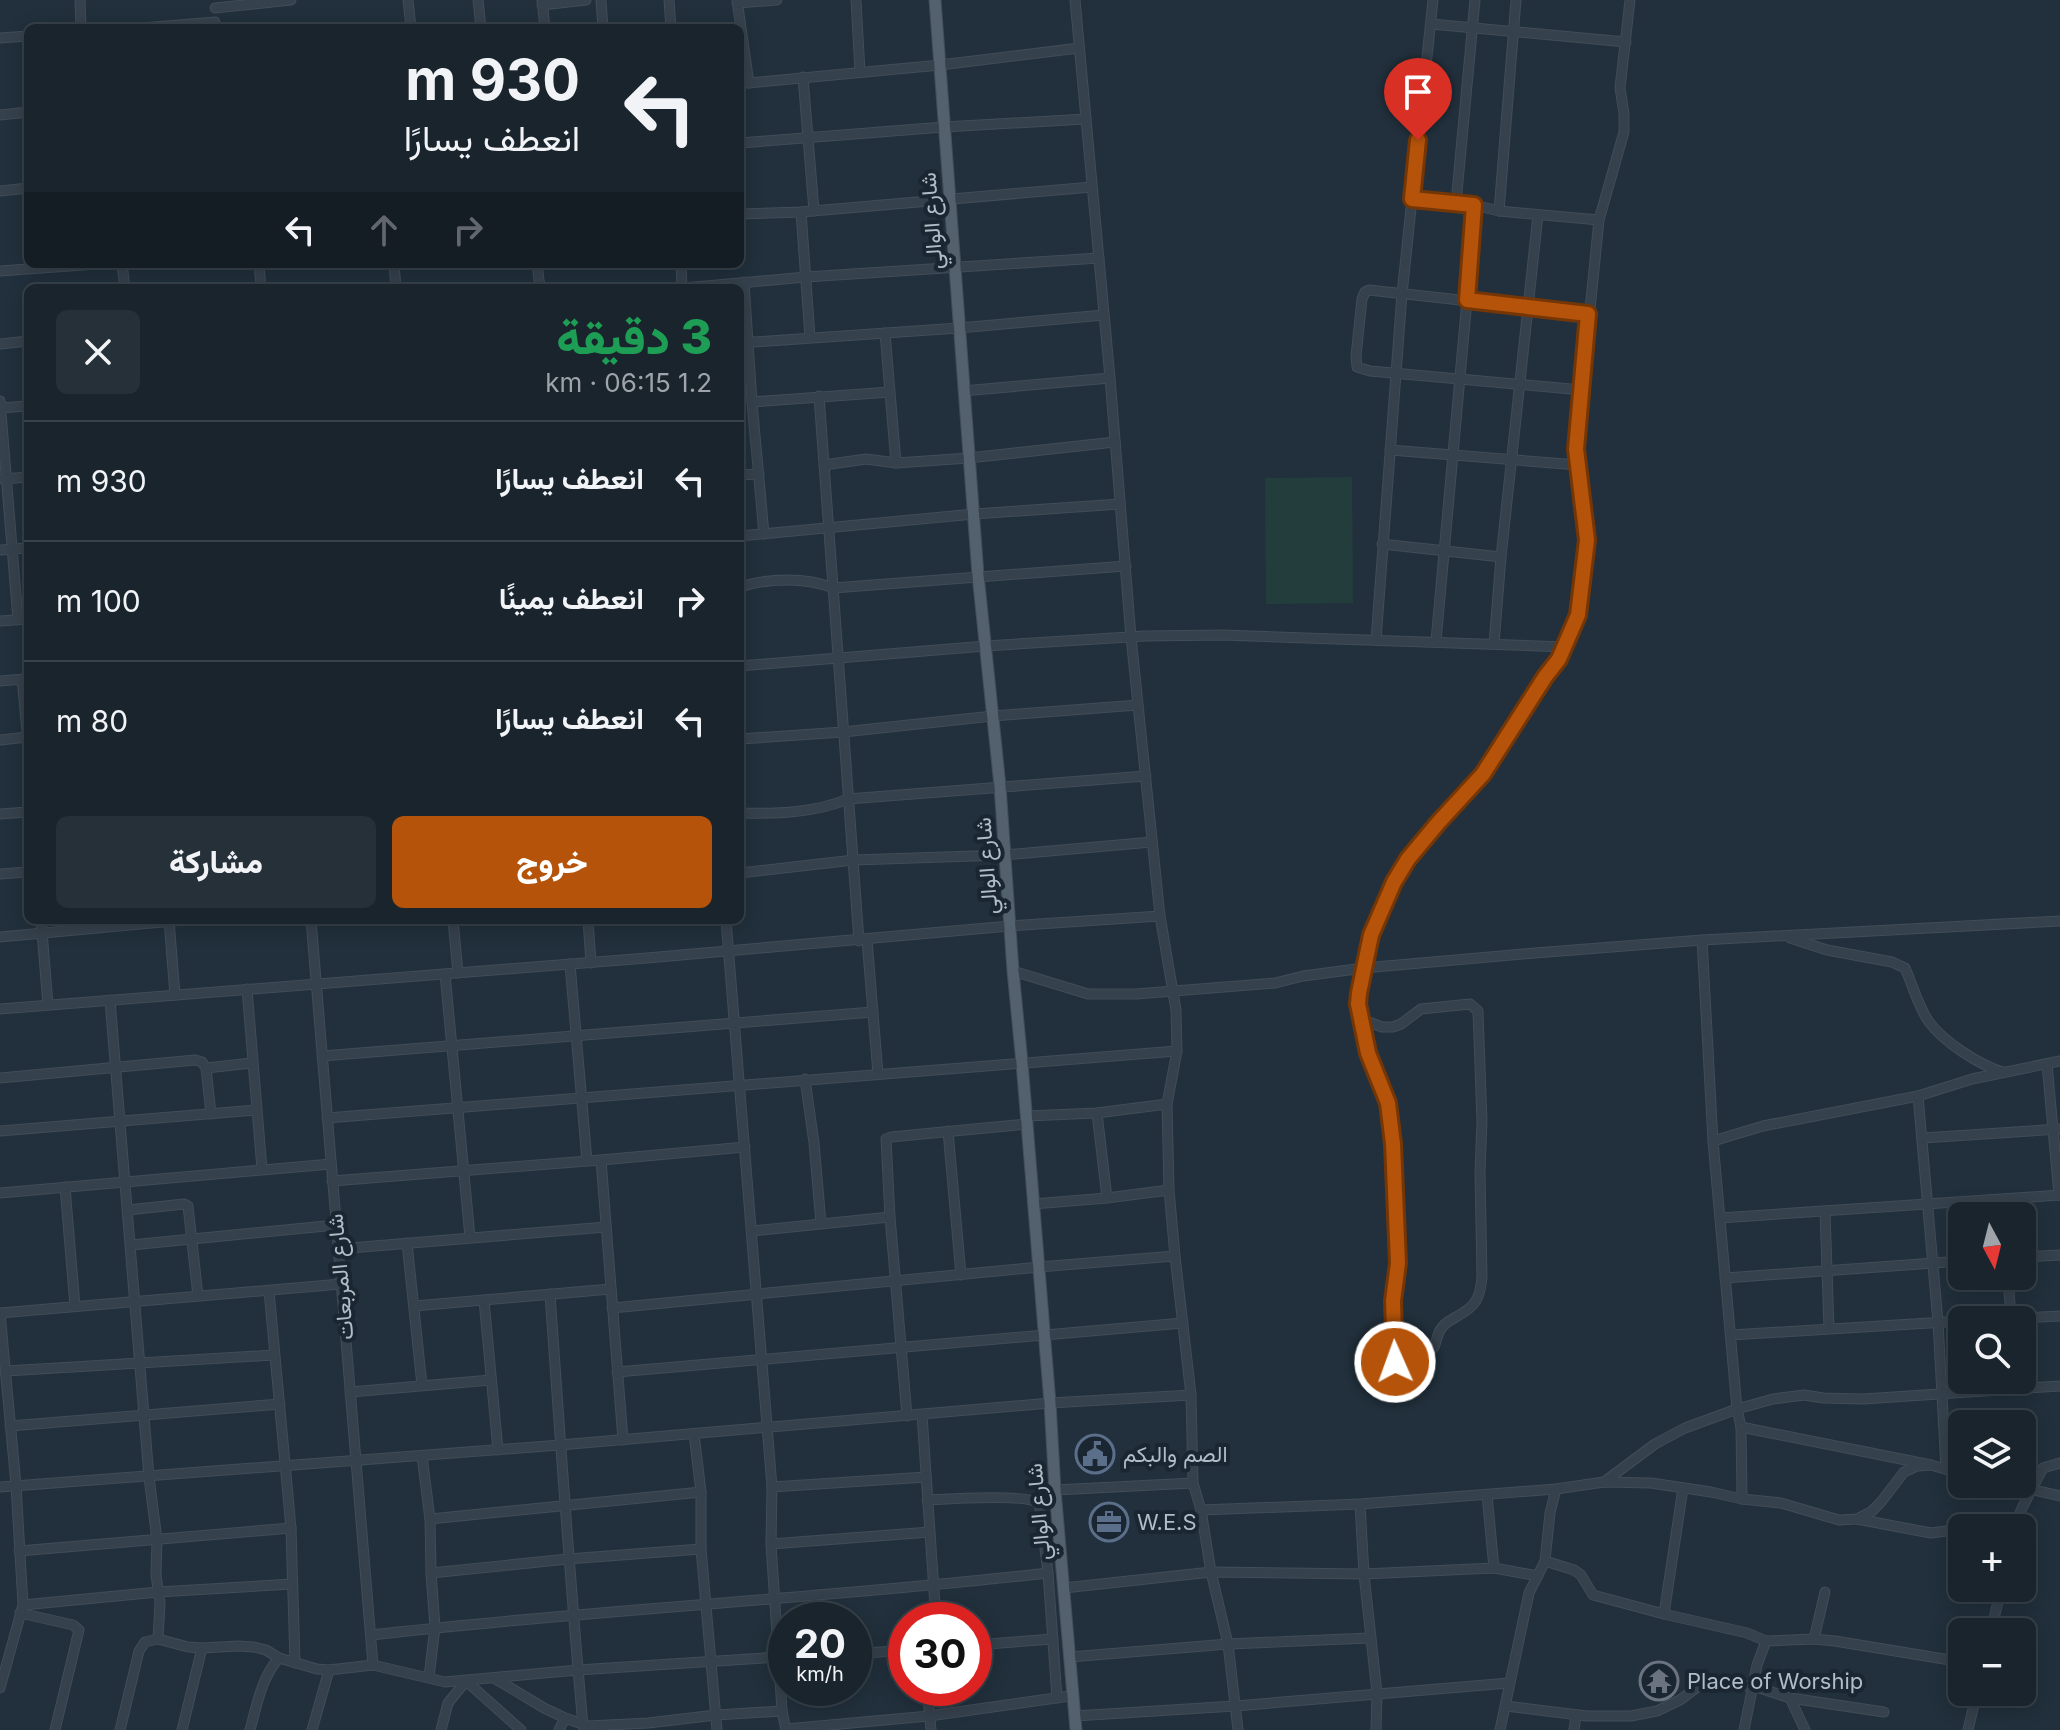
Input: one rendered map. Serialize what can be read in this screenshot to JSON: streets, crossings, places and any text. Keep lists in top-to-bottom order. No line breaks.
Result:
{"streets":{"main road":["شارع الوالي"],"street":["شارع المربعات"]},"places":{"public building":["الصم والبكم"],"office":["W.E.S"],"temple":["Place of Worship"]},"north":"bottom","page":{"turn":["930 m","انعطف يسارًا"],"heading":["3 دقيقة","1.2 km · 06:15"],"list":[{"name":"انعطف يسارًا","value":"930 m"},{"name":"انعطف يمينًا","value":"100 m"},{"name":"انعطف يسارًا","value":"80 m"}],"buttons":["خروج","مشاركة"],"map_buttons":["+","−"],"speed":"20 km/h","limit":"30"}}
